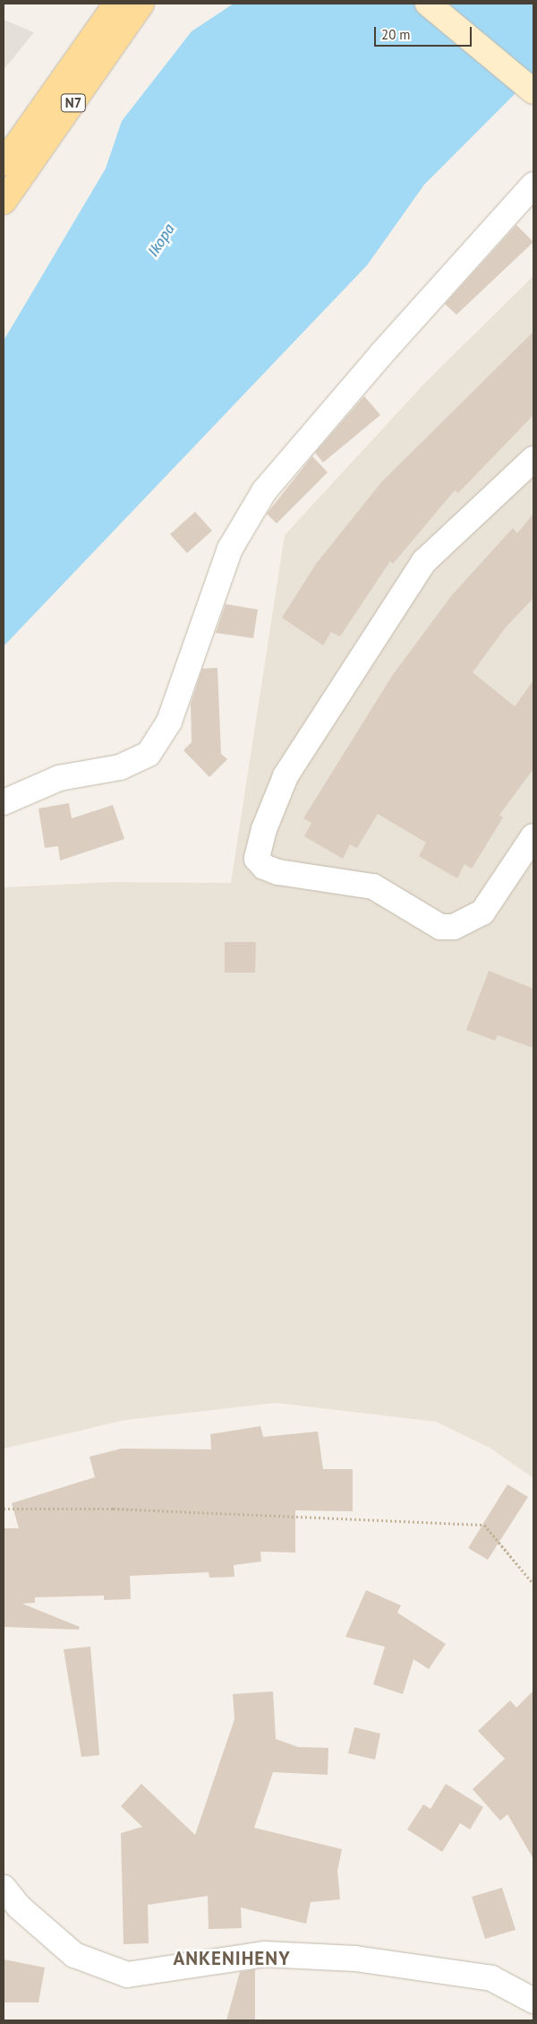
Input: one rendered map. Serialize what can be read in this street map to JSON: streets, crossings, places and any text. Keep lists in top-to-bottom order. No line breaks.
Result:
{"streets":{"main road":["N7"]},"districts":["ANKENIHENY"],"water":["Ikopa"],"scale_bar":"20 m"}
